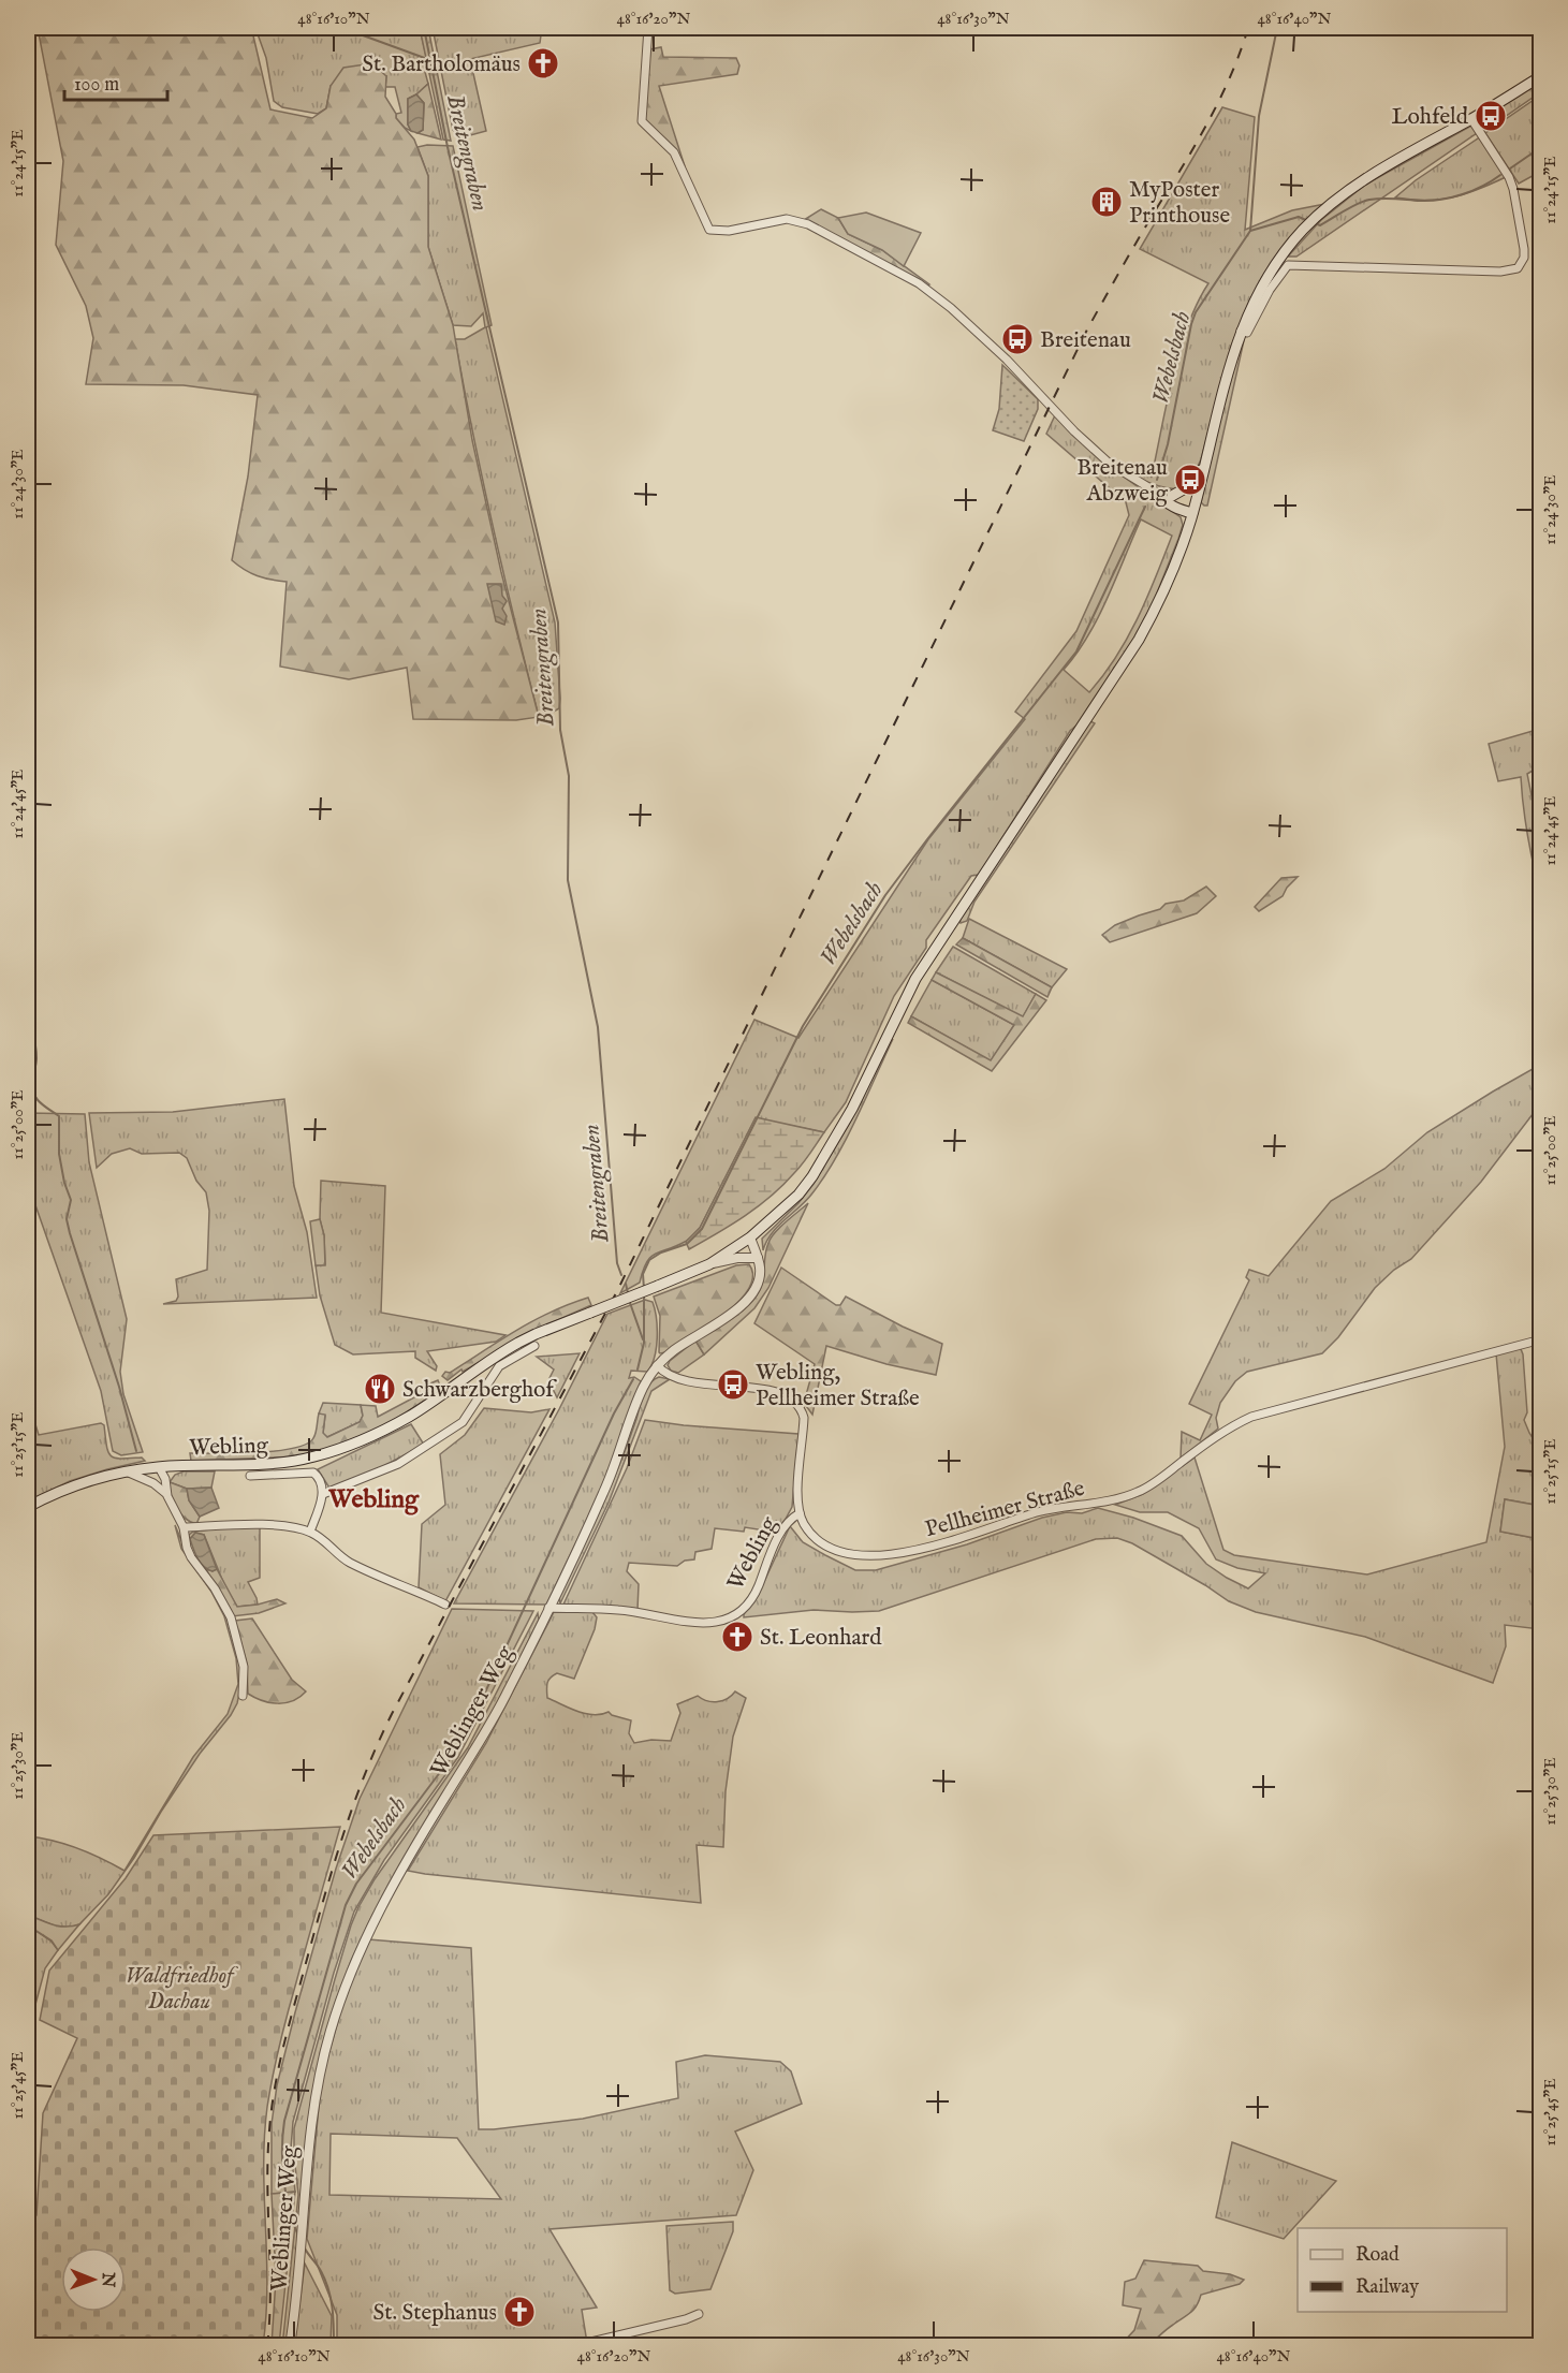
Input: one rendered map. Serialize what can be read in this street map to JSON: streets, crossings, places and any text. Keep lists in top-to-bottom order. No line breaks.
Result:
{"streets":{"main road":["Webling"],"street":["Pellheimer Straße","Weblinger Weg"]},"crossings":[["Webling","Pellheimer Straße"],["Webling","Weblinger Weg"]],"districts":["Webling"],"water":["Breitengraben","Webelsbach"],"parks":["Waldfriedhof Dachau"],"places":{"church":["St. Bartholomäus","St. Leonhard","St. Stephanus"],"bus stop":["Lohfeld","Breitenau","Breitenau Abzweig","Webling, Pellheimer Straße"],"building":["MyPoster Printhouse"],"restaurant":["Schwarzberghof"]},"legend":["Road","Railway"],"scale_bar":"100 m","north":"right","coordinates":["48°16'10\"N","48°16'20\"N","48°16'30\"N","48°16'40\"N","11°24'15\"E","11°24'30\"E","11°24'45\"E","11°25'00\"E","11°25'15\"E","11°25'30\"E","11°25'45\"E"]}
